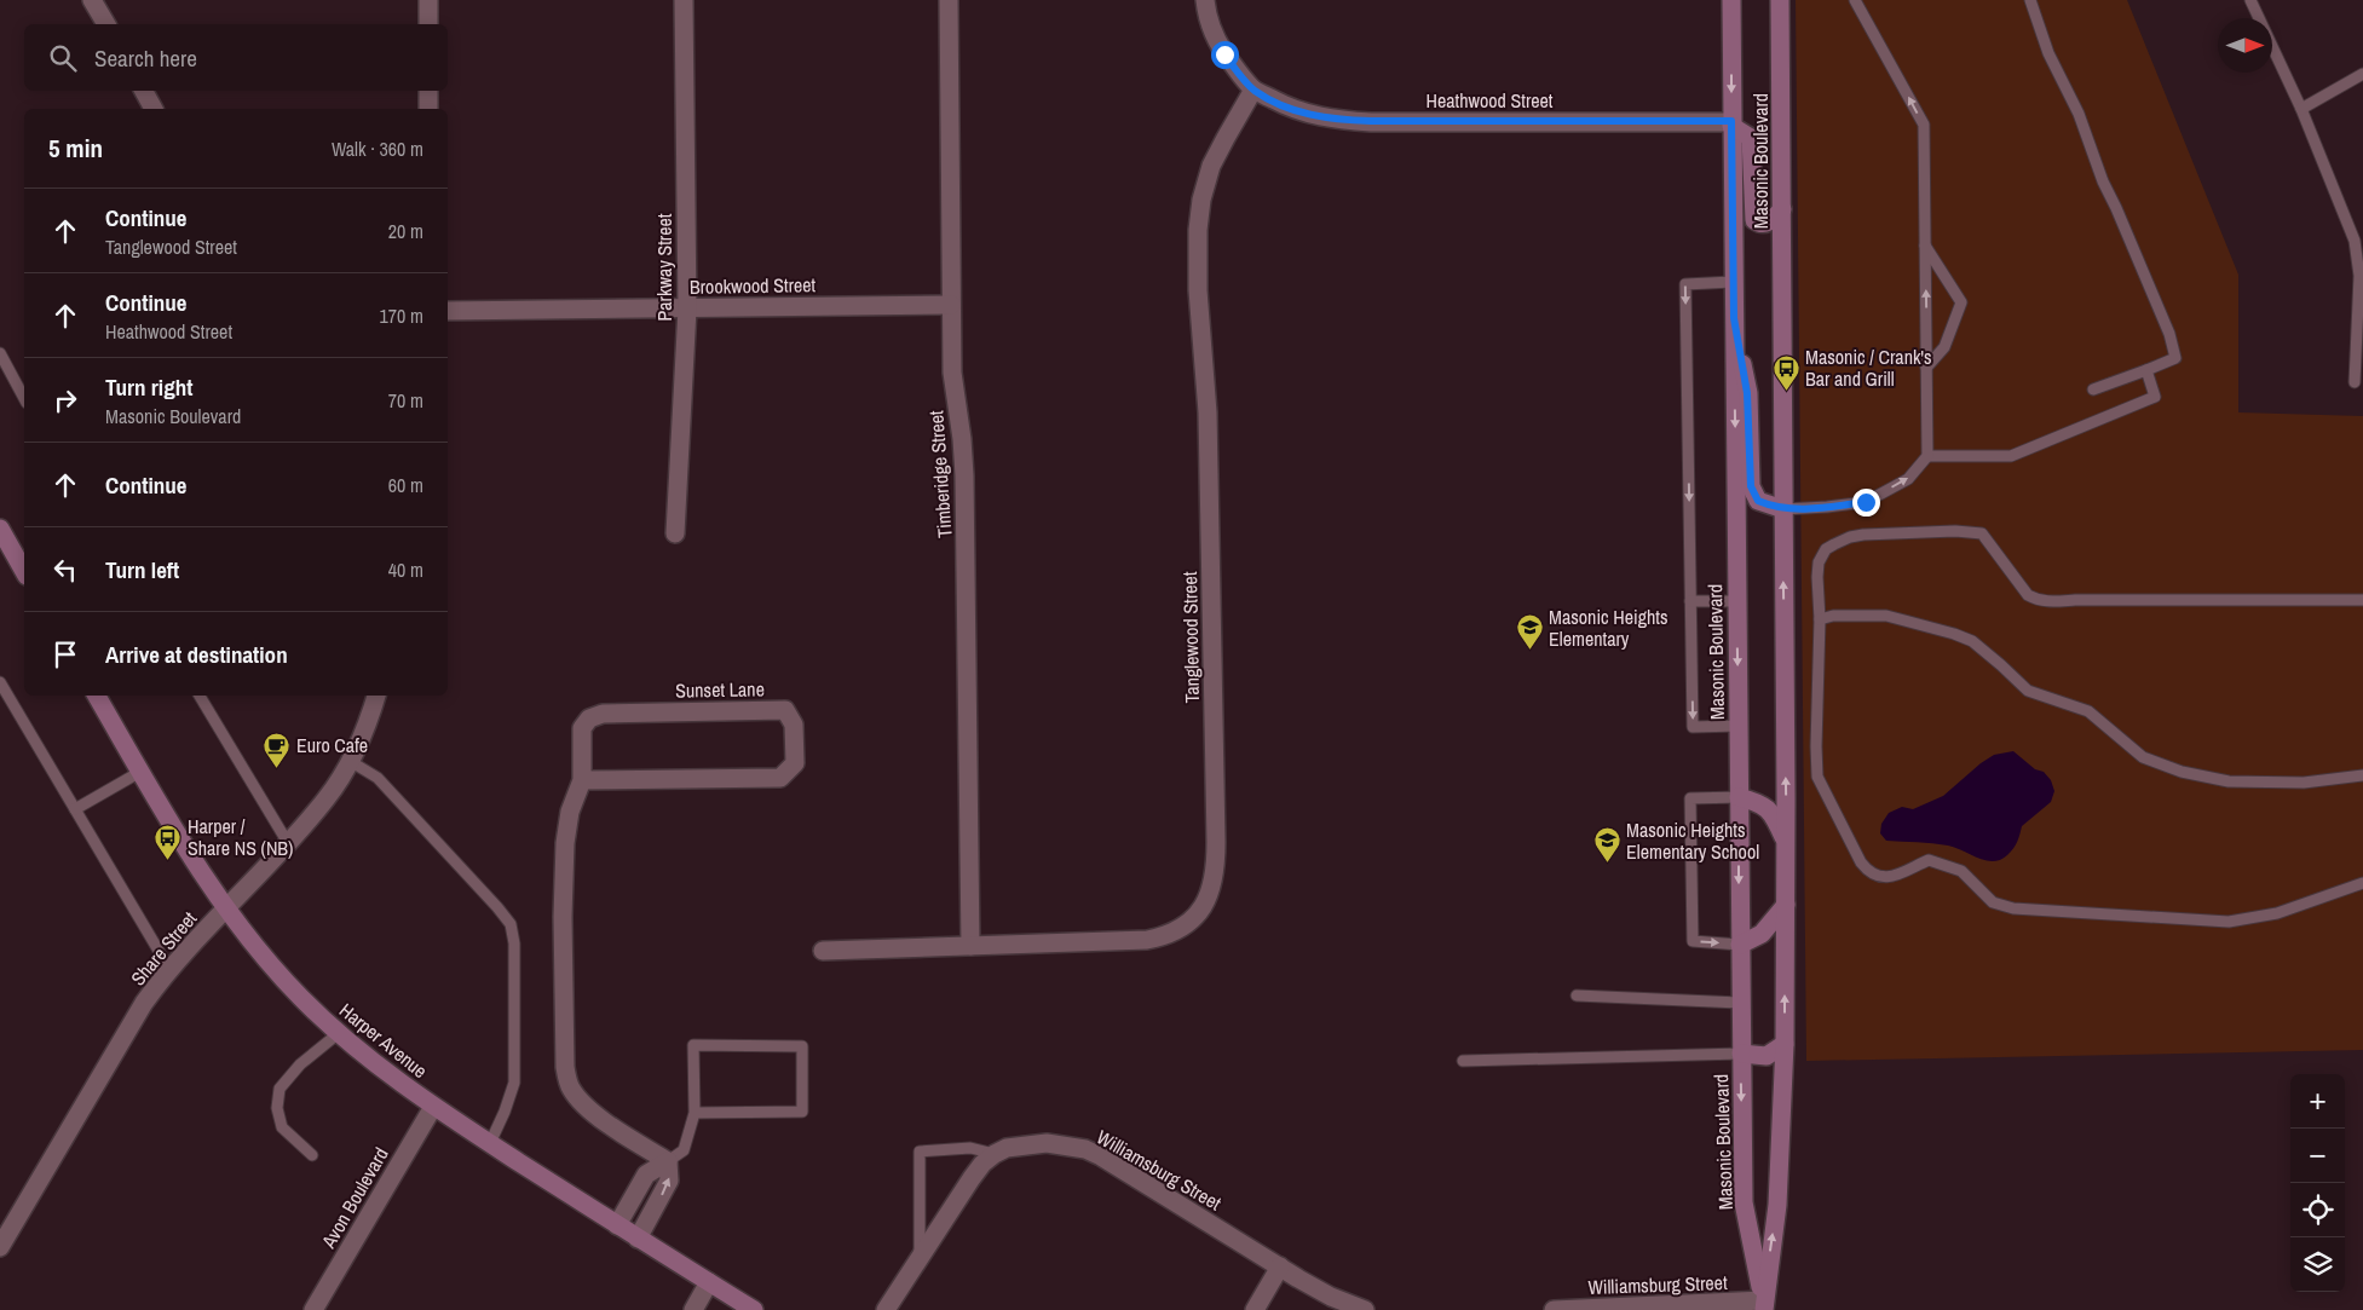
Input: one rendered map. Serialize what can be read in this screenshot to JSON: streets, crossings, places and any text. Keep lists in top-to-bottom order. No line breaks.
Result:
{"streets":{"main road":["Masonic Boulevard","Harper Avenue"],"street":["Heathwood Street","Parkway Street","Brookwood Street","Timberidge Street","Tanglewood Street","Sunset Lane","Share Street","Williamsburg Street","Avon Boulevard"]},"crossings":[["Heathwood Street","Masonic Boulevard"],["Heathwood Street","Tanglewood Street"],["Masonic Boulevard","Williamsburg Street"],["Parkway Street","Brookwood Street"],["Brookwood Street","Timberidge Street"],["Timberidge Street","Tanglewood Street"],["Share Street","Harper Avenue"],["Harper Avenue","Avon Boulevard"]],"places":{"bus stop":["Masonic / Crank's Bar and Grill","Harper / Share NS (NB)"],"school or university":["Masonic Heights Elementary","Masonic Heights Elementary School"],"cafe":["Euro Cafe"]},"north":"right","page":{"search":"Search here","heading":["5 min","Walk · 360 m"],"list":[["Continue","Tanglewood Street","20 m"],["Continue","Heathwood Street","170 m"],["Turn right","Masonic Boulevard","70 m"],["Continue","60 m"],["Turn left","40 m"],"Arrive at destination"],"map_buttons":["+","−"]}}
